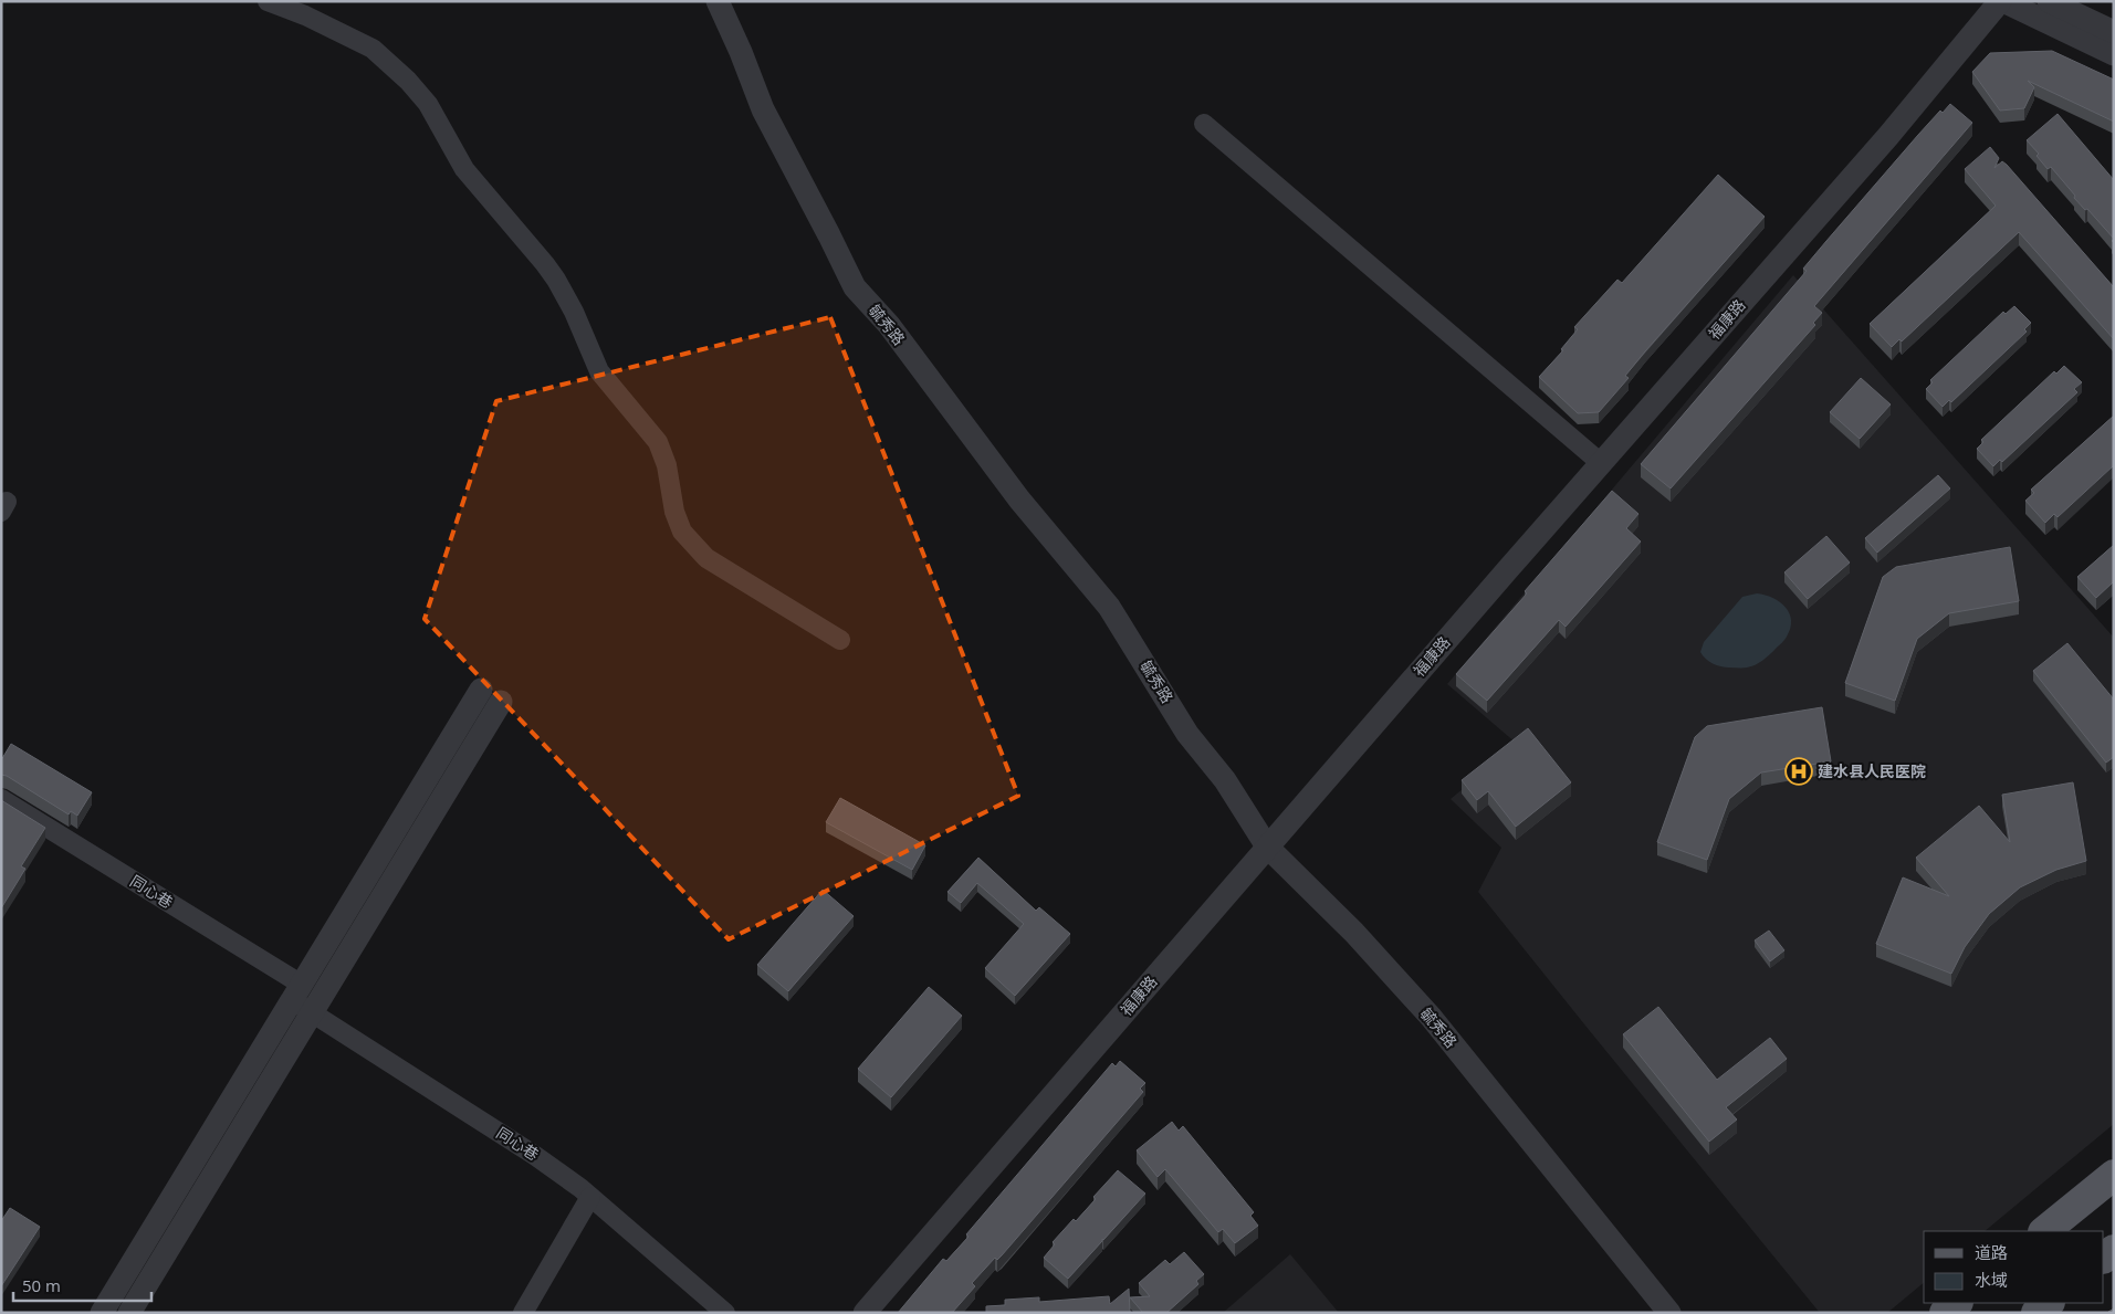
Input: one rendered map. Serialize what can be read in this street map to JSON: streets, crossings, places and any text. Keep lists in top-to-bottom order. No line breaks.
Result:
{"streets":{"street":["福康路","毓秀路","同心巷"]},"crossings":[["福康路","毓秀路"]],"places":{"hospital":["建水县人民医院"]},"legend":["道路","水域"],"scale_bar":"50 m"}
